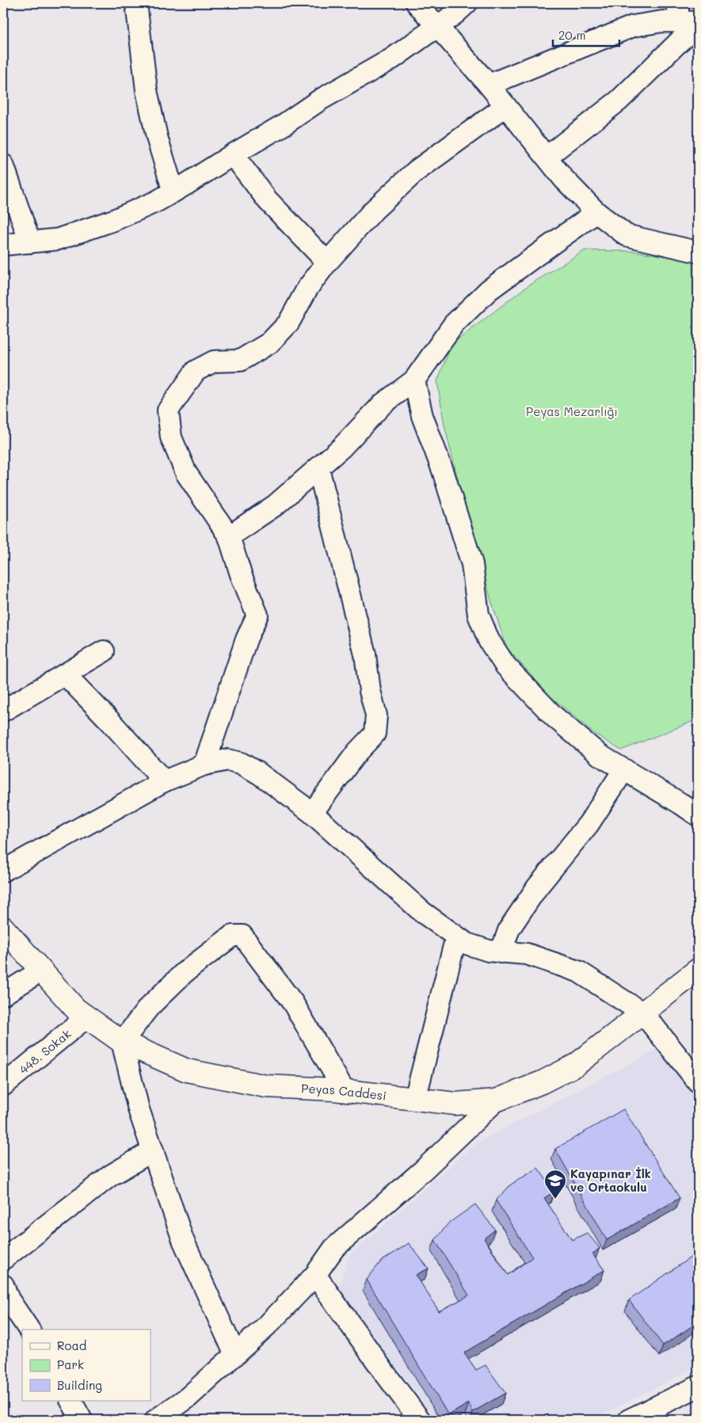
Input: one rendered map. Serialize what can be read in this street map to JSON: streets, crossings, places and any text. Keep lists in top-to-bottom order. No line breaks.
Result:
{"streets":{"street":["448. Sokak","Peyas Caddesi"]},"crossings":[["448. Sokak","Peyas Caddesi"]],"parks":["Peyas Mezarlığı"],"places":{"school or university":["Kayapınar İlk ve Ortaokulu"]},"legend":["Road","Park","Building"],"scale_bar":"20 m"}
